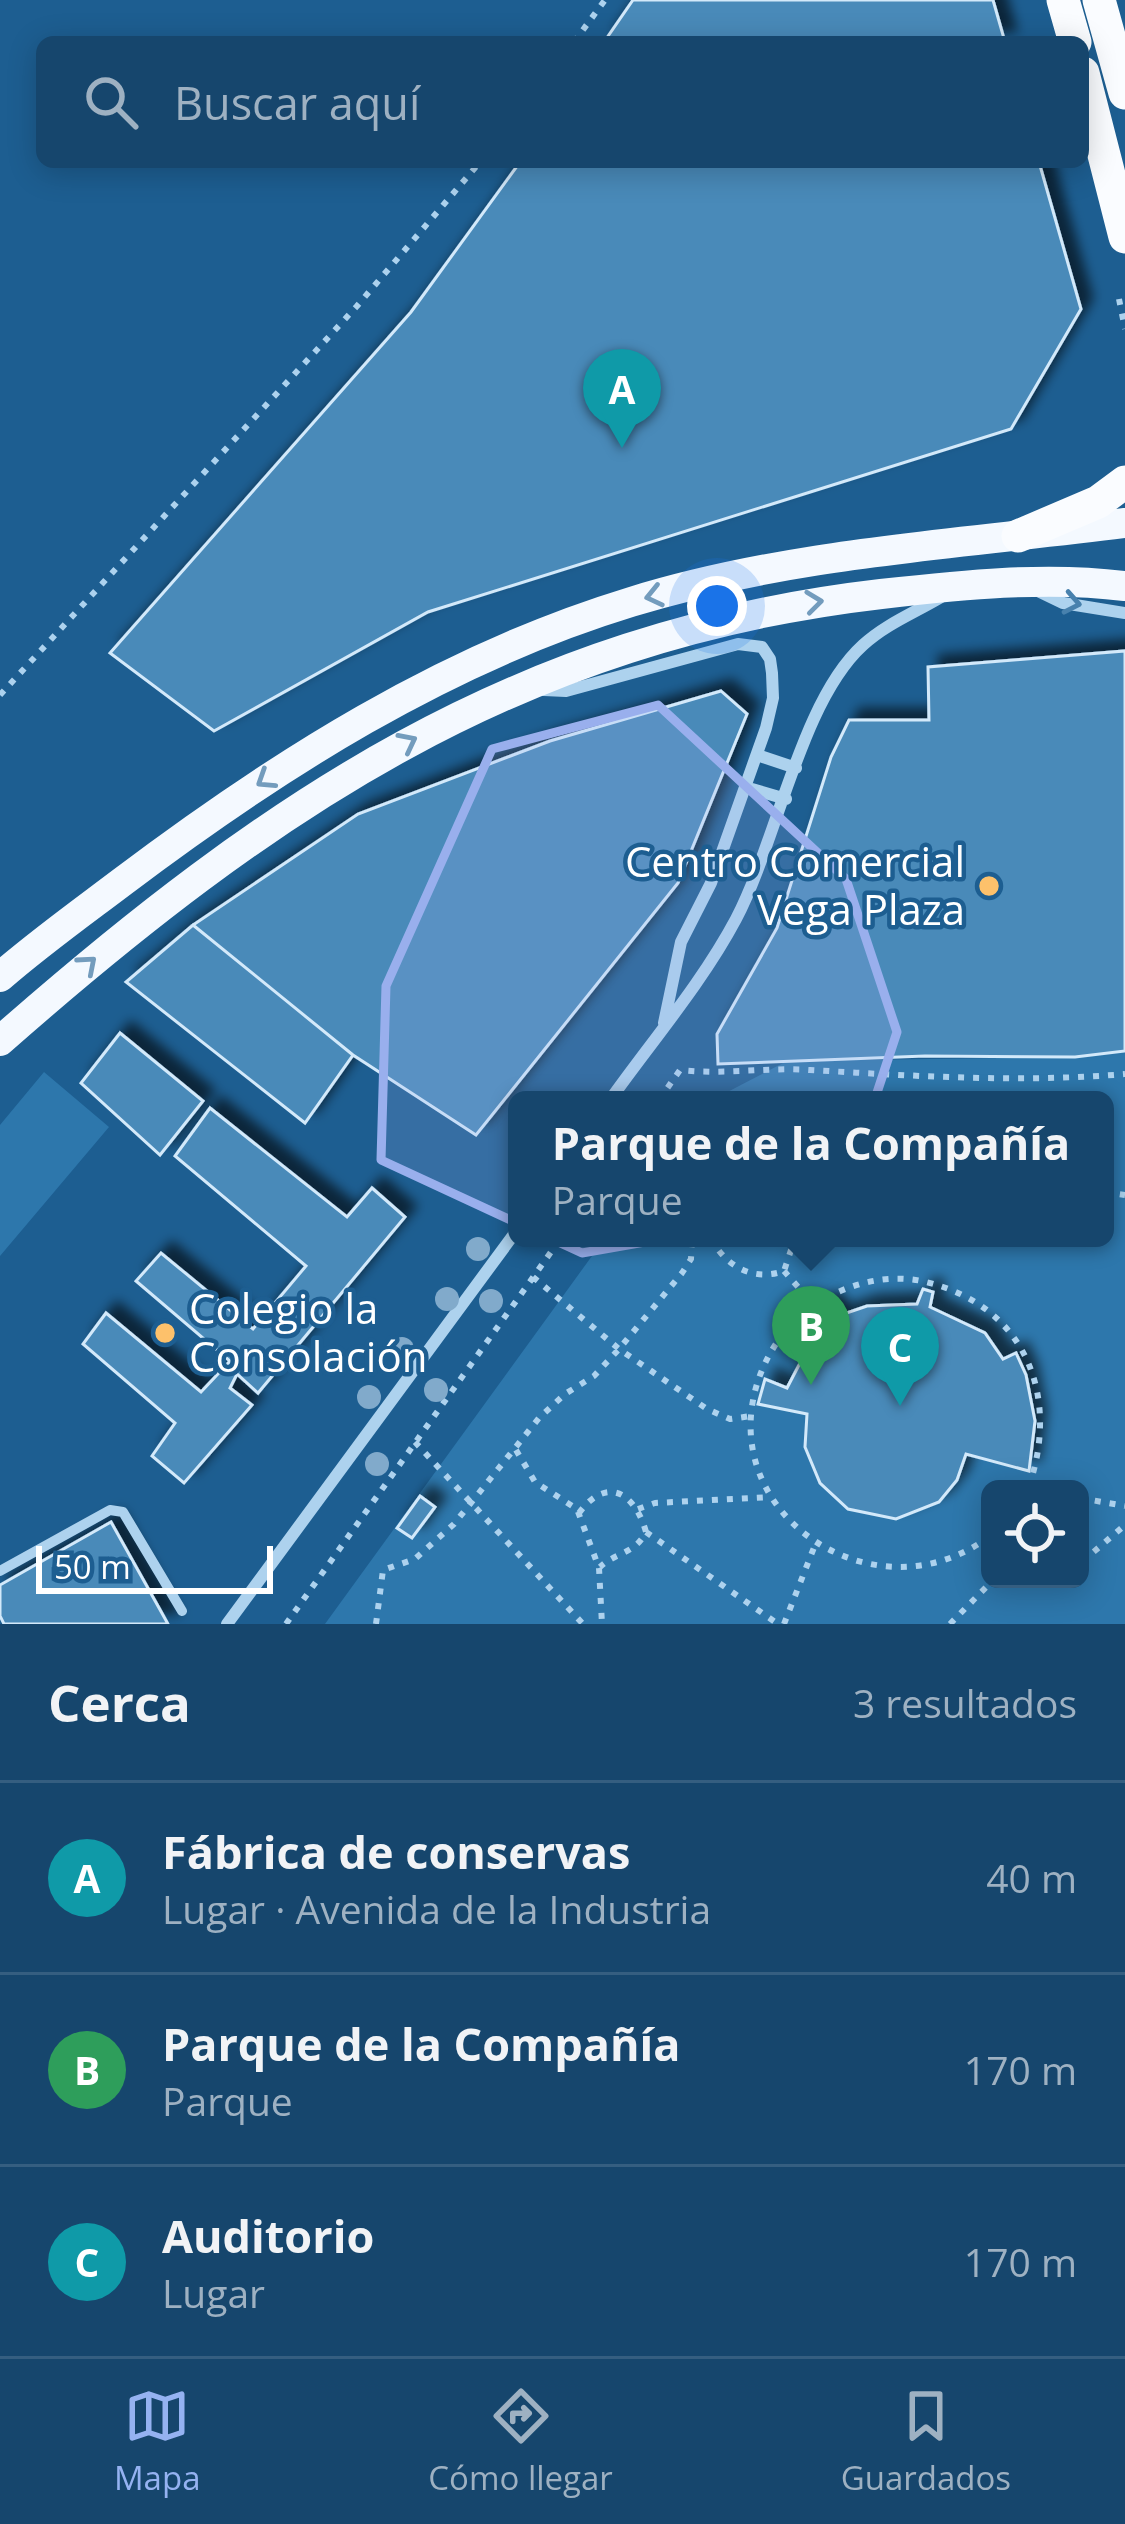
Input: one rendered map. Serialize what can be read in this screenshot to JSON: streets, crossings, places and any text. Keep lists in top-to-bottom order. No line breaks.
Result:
{"places":["Centro Comercial Vega Plaza","Colegio la Consolación"],"scale_bar":"50 m","page":{"search":"Buscar aquí","pins":["A","B","C"],"popup":["Parque de la Compañía","Parque"],"scale":"50 m","heading":["Cerca","3 resultados"],"list":[{"mark":"A","name":"Fábrica de conservas","note":"Lugar · Avenida de la Industria","value":"40 m"},{"mark":"B","name":"Parque de la Compañía","note":"Parque","value":"170 m"},{"mark":"C","name":"Auditorio","note":"Lugar","value":"170 m"}],"nav":["Mapa","Cómo llegar","Guardados"]}}
